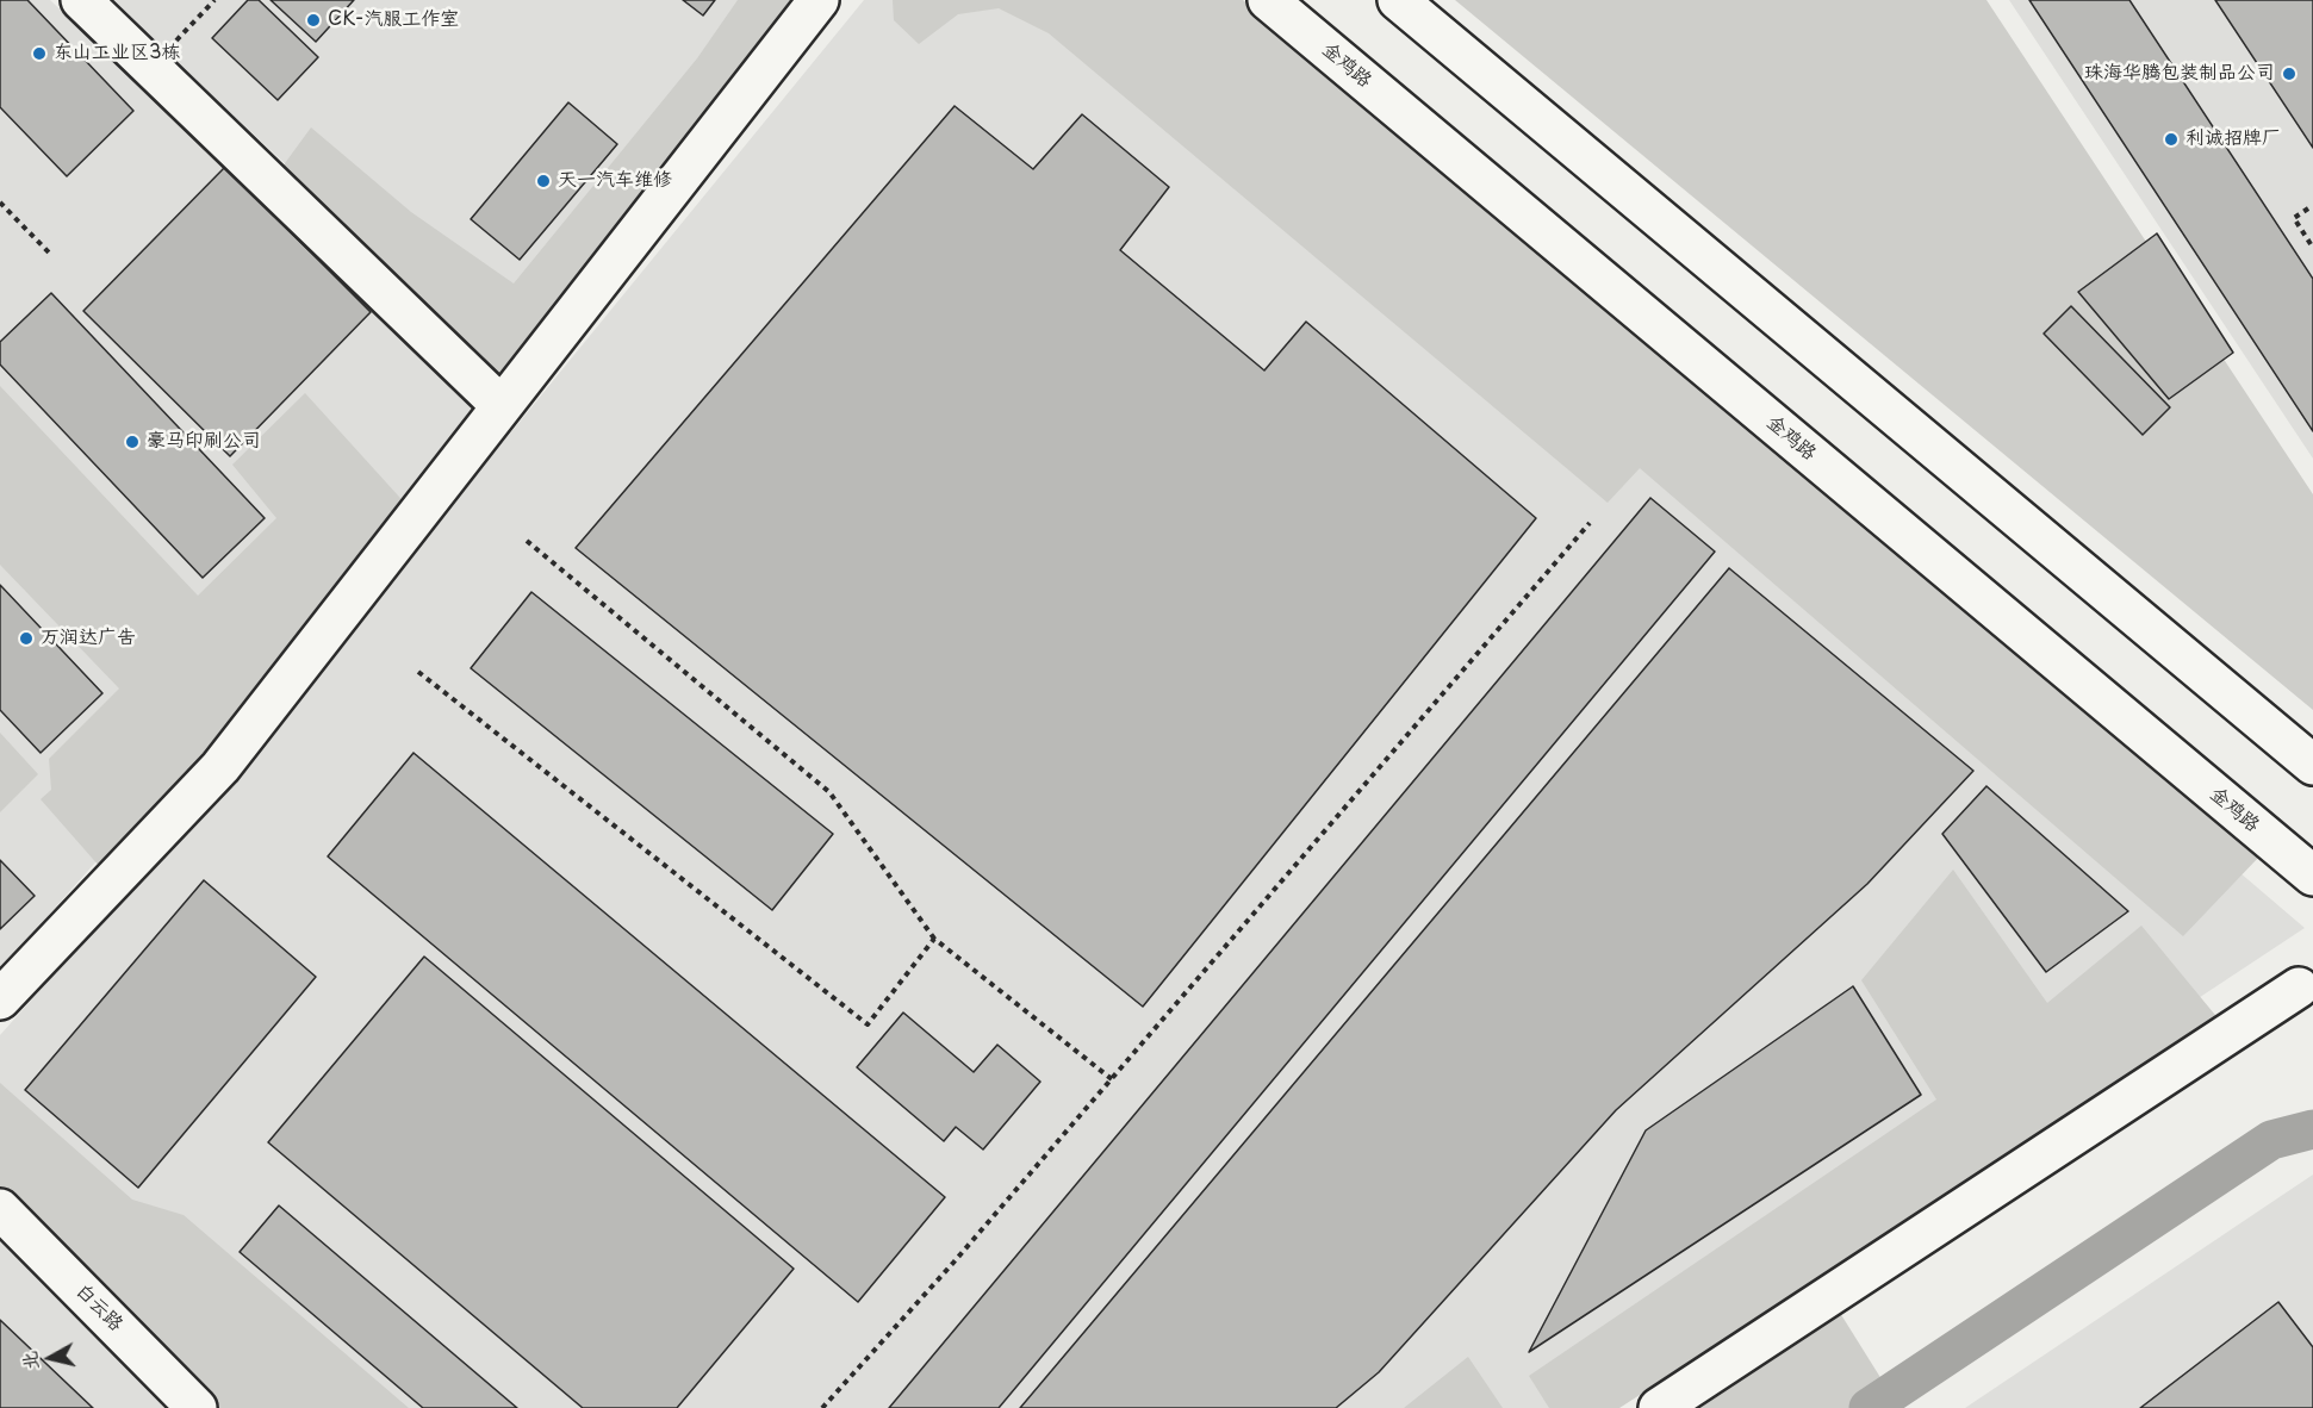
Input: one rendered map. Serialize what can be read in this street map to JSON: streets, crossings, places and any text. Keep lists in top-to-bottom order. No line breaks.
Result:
{"streets":{"street":["金鸡路","白云路"]},"places":["CK-汽服工作室","东山工业区3栋","珠海华腾包装制品公司","利诚招牌厂","天一汽车维修","豪马印刷公司","万润达广告"],"north":"left"}
